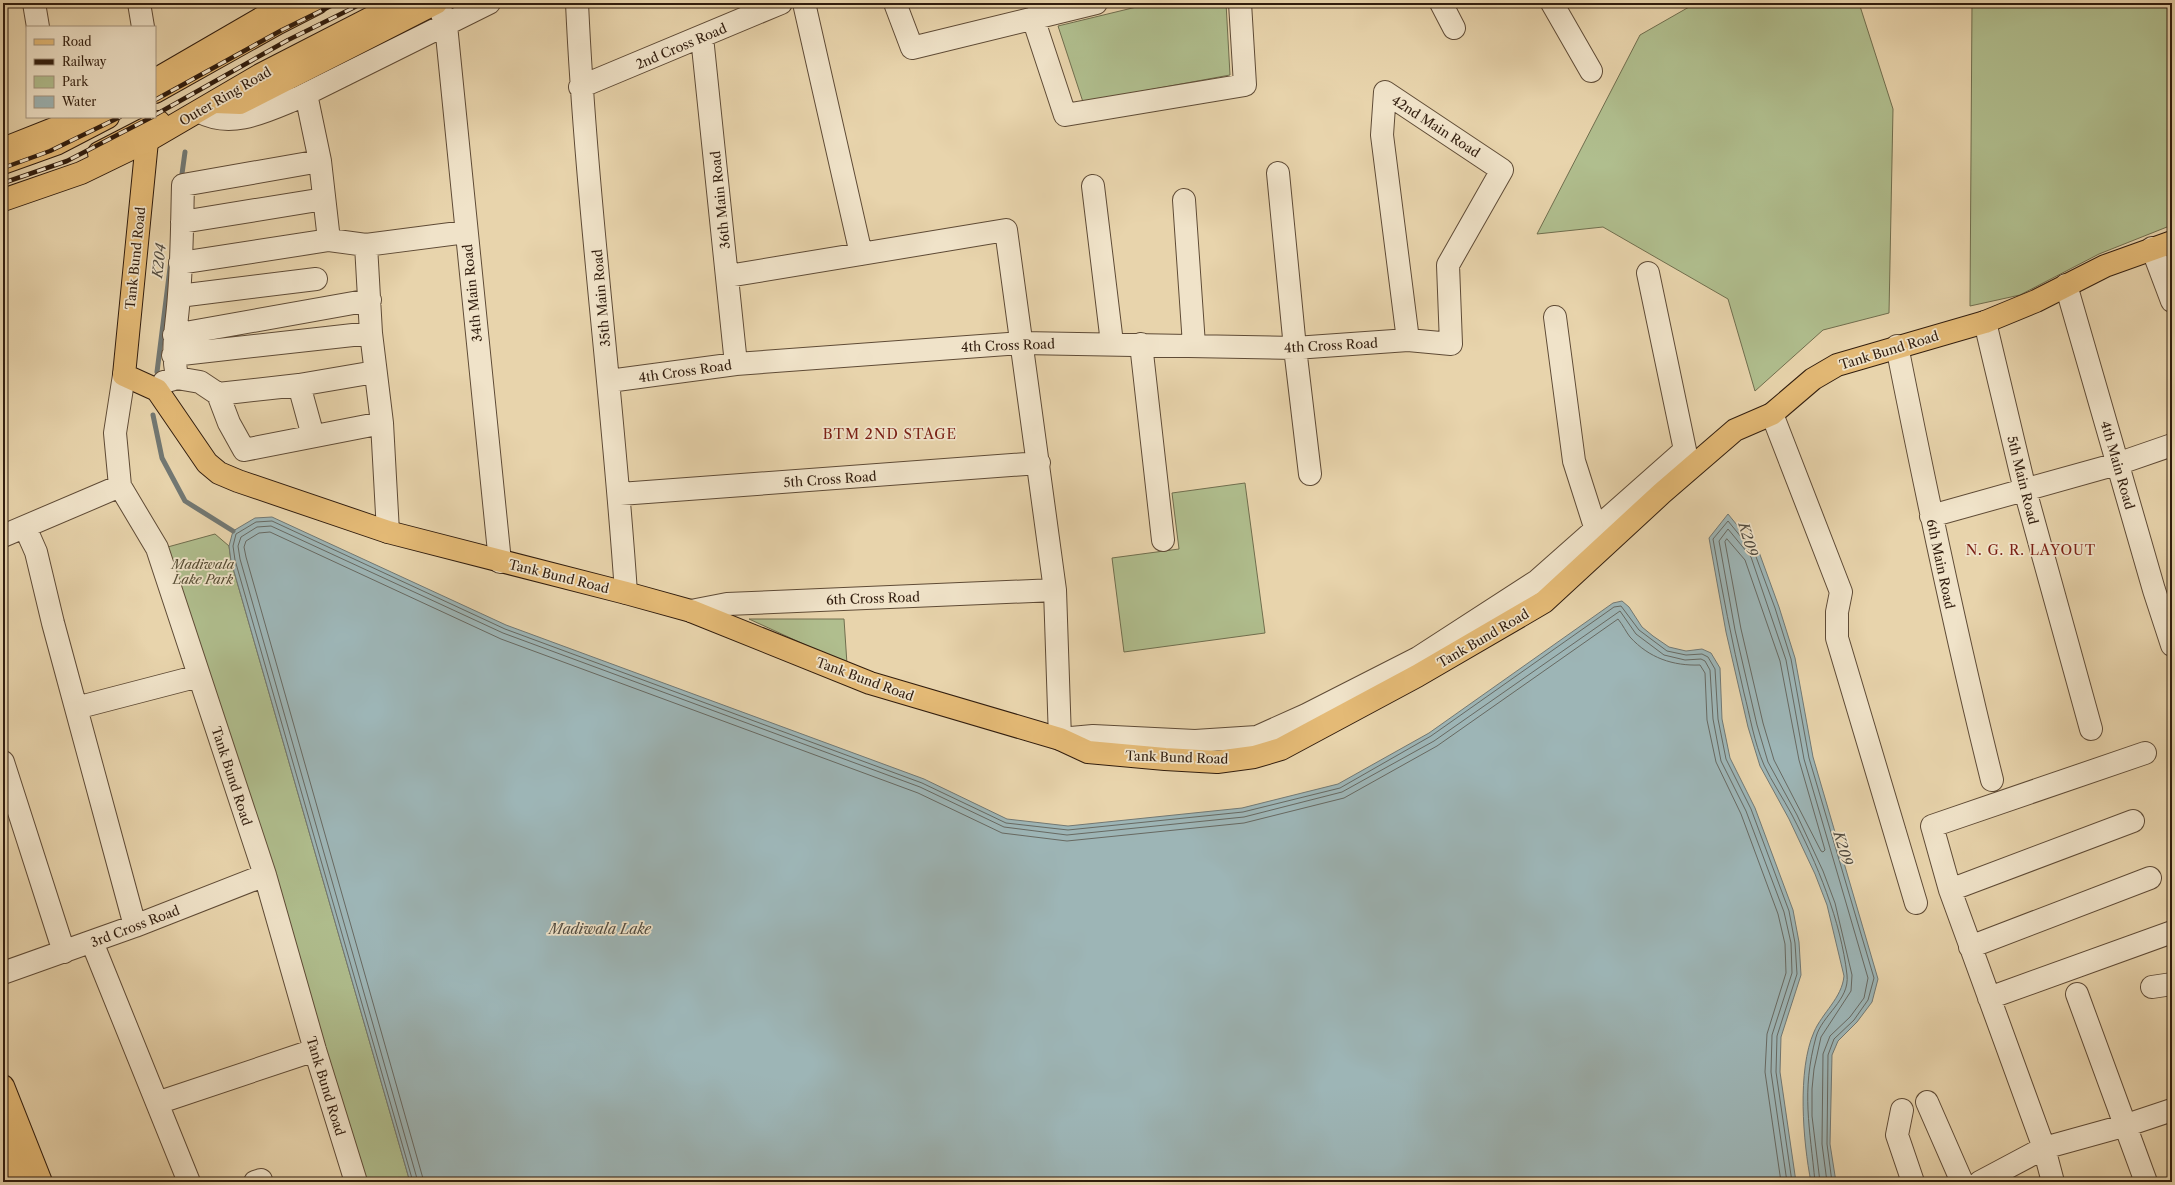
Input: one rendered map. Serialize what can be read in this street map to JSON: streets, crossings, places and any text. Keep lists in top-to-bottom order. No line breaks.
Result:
{"streets":{"main road":["Outer Ring Road","Tank Bund Road"],"street":["2nd Cross Road","42nd Main Road","36th Main Road","34th Main Road","35th Main Road","4th Cross Road","4th Main Road","5th Cross Road","5th Main Road","6th Main Road","6th Cross Road","3rd Cross Road"]},"crossings":[["2nd Cross Road","36th Main Road"],["2nd Cross Road","35th Main Road"],["Outer Ring Road","Tank Bund Road"],["Outer Ring Road","34th Main Road"],["42nd Main Road","4th Cross Road"],["36th Main Road","4th Cross Road"],["Tank Bund Road","34th Main Road"],["Tank Bund Road","35th Main Road"],["Tank Bund Road","4th Main Road"],["Tank Bund Road","5th Main Road"],["Tank Bund Road","6th Main Road"],["Tank Bund Road","6th Cross Road"],["Tank Bund Road","3rd Cross Road"],["35th Main Road","4th Cross Road"],["35th Main Road","5th Cross Road"]],"districts":["BTM 2ND STAGE","N. G. R. LAYOUT"],"water":["K204","K209","Madiwala Lake"],"parks":["Madiwala Lake Park"],"legend":["Road","Railway","Park","Water"]}
